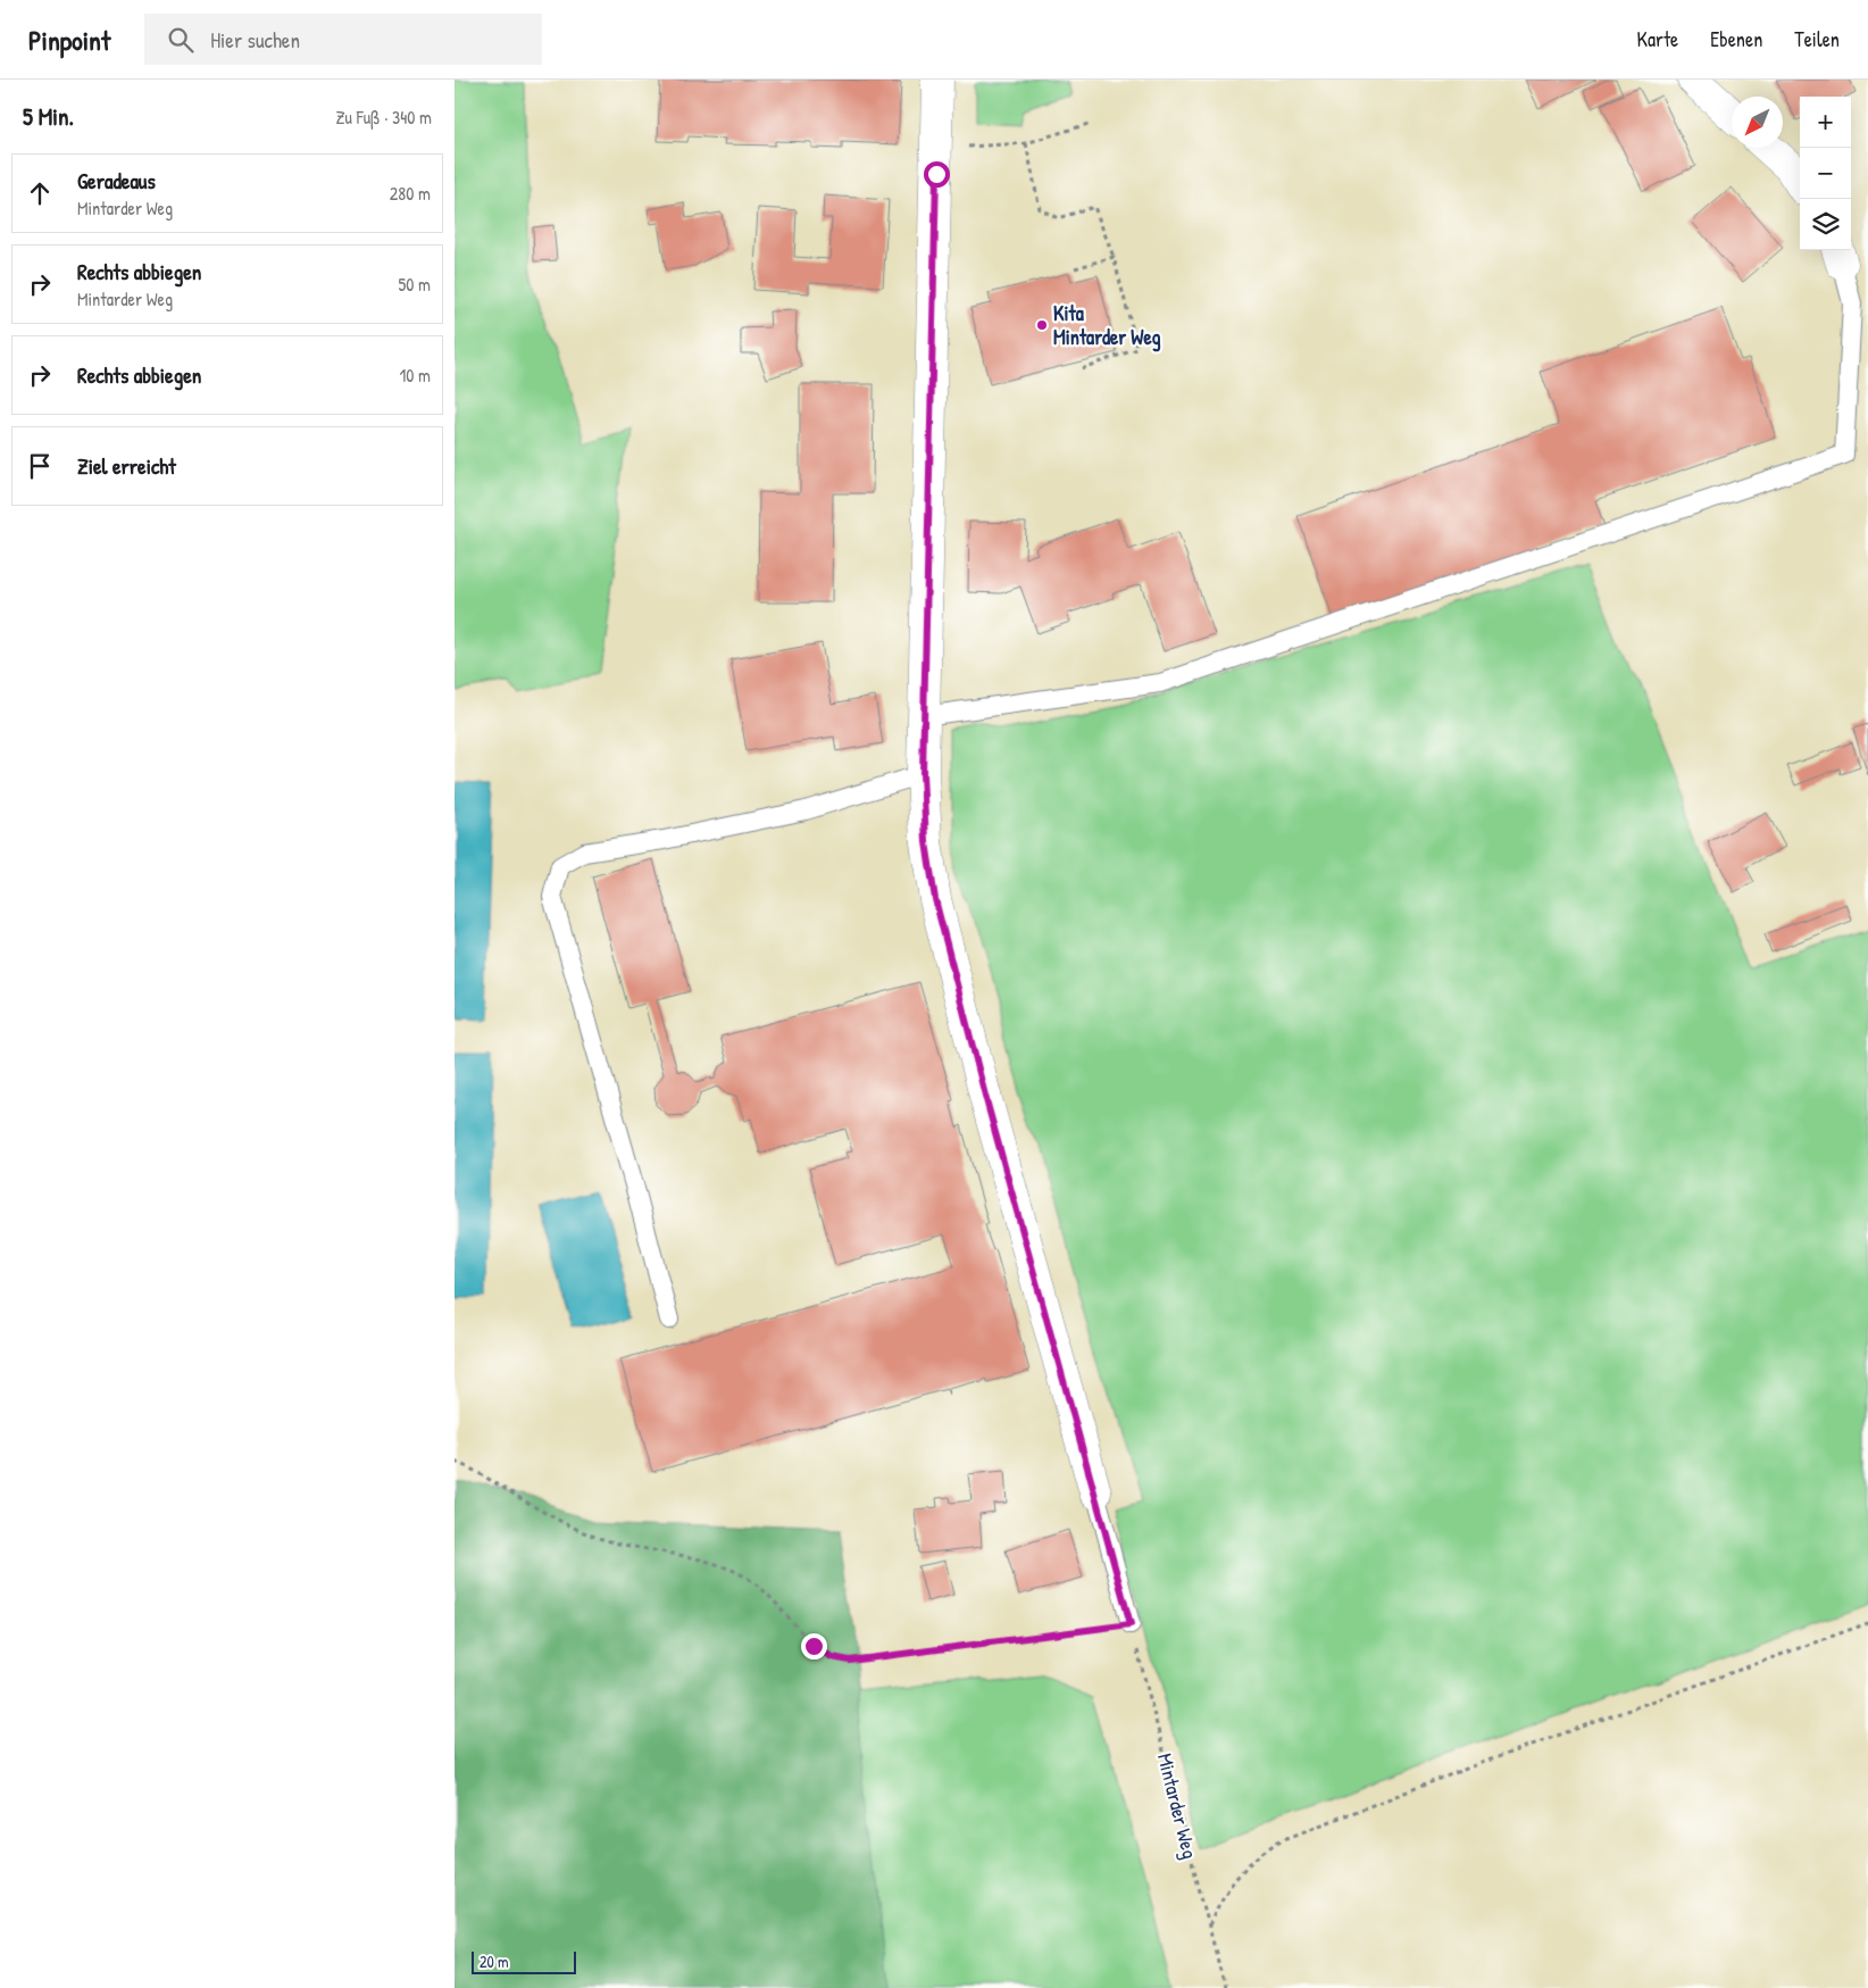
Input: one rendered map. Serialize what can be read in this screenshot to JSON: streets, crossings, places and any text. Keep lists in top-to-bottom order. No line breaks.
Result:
{"streets":{"path":["Mintarder Weg"]},"places":["Kita Mintarder Weg"],"scale_bar":"20 m","north":"bottom left","page":{"header":"Pinpoint","search":"Hier suchen","nav":["Karte","Ebenen","Teilen"],"heading":["5 Min.","Zu Fuß · 340 m"],"map_buttons":["+","−"],"list":[["Geradeaus","Mintarder Weg","280 m"],["Rechts abbiegen","Mintarder Weg","50 m"],["Rechts abbiegen","10 m"],"Ziel erreicht"],"scale":"20 m"}}
